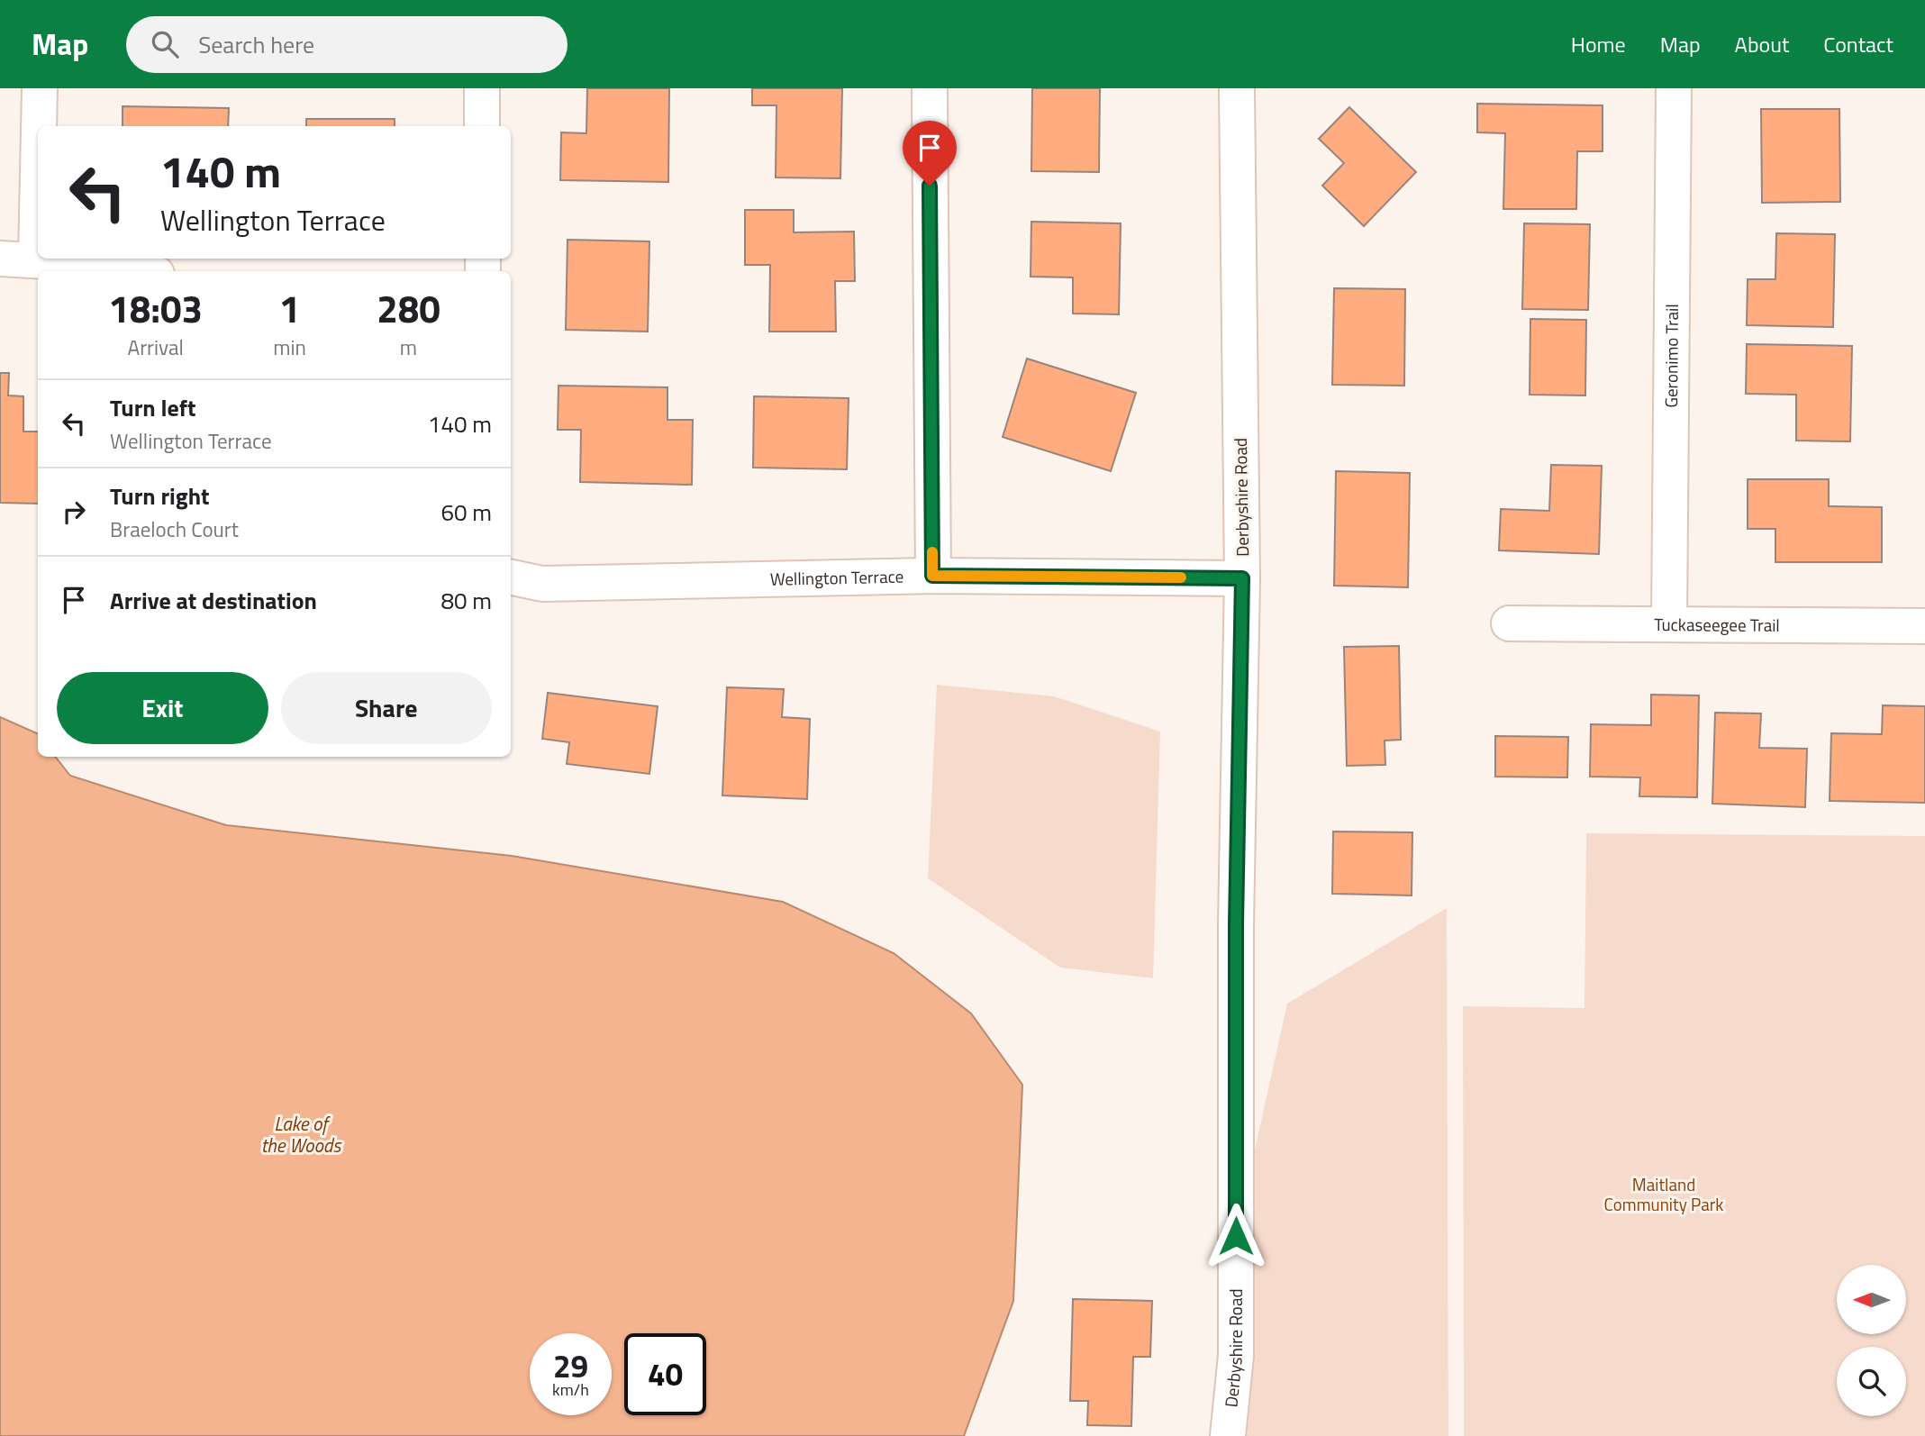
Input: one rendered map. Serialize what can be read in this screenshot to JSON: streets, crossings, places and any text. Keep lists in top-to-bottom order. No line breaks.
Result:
{"streets":{"street":["Geronimo Trail","Derbyshire Road","Wellington Terrace","Tuckaseegee Trail"]},"crossings":[["Geronimo Trail","Tuckaseegee Trail"],["Derbyshire Road","Wellington Terrace"]],"water":["Lake of the Woods"],"parks":["Maitland Community Park"],"north":"left","page":{"header":"Map","search":"Search here","nav":["Home","Map","About","Contact"],"turn":["140 m","Wellington Terrace"],"eta":["18:03","Arrival","1","min","280","m"],"list":[{"name":"Turn left","note":"Wellington Terrace","value":"140 m"},{"name":"Turn right","note":"Braeloch Court","value":"60 m"},{"name":"Arrive at destination","value":"80 m"}],"buttons":["Exit","Share"],"speed":"29 km/h","limit":"40"}}
